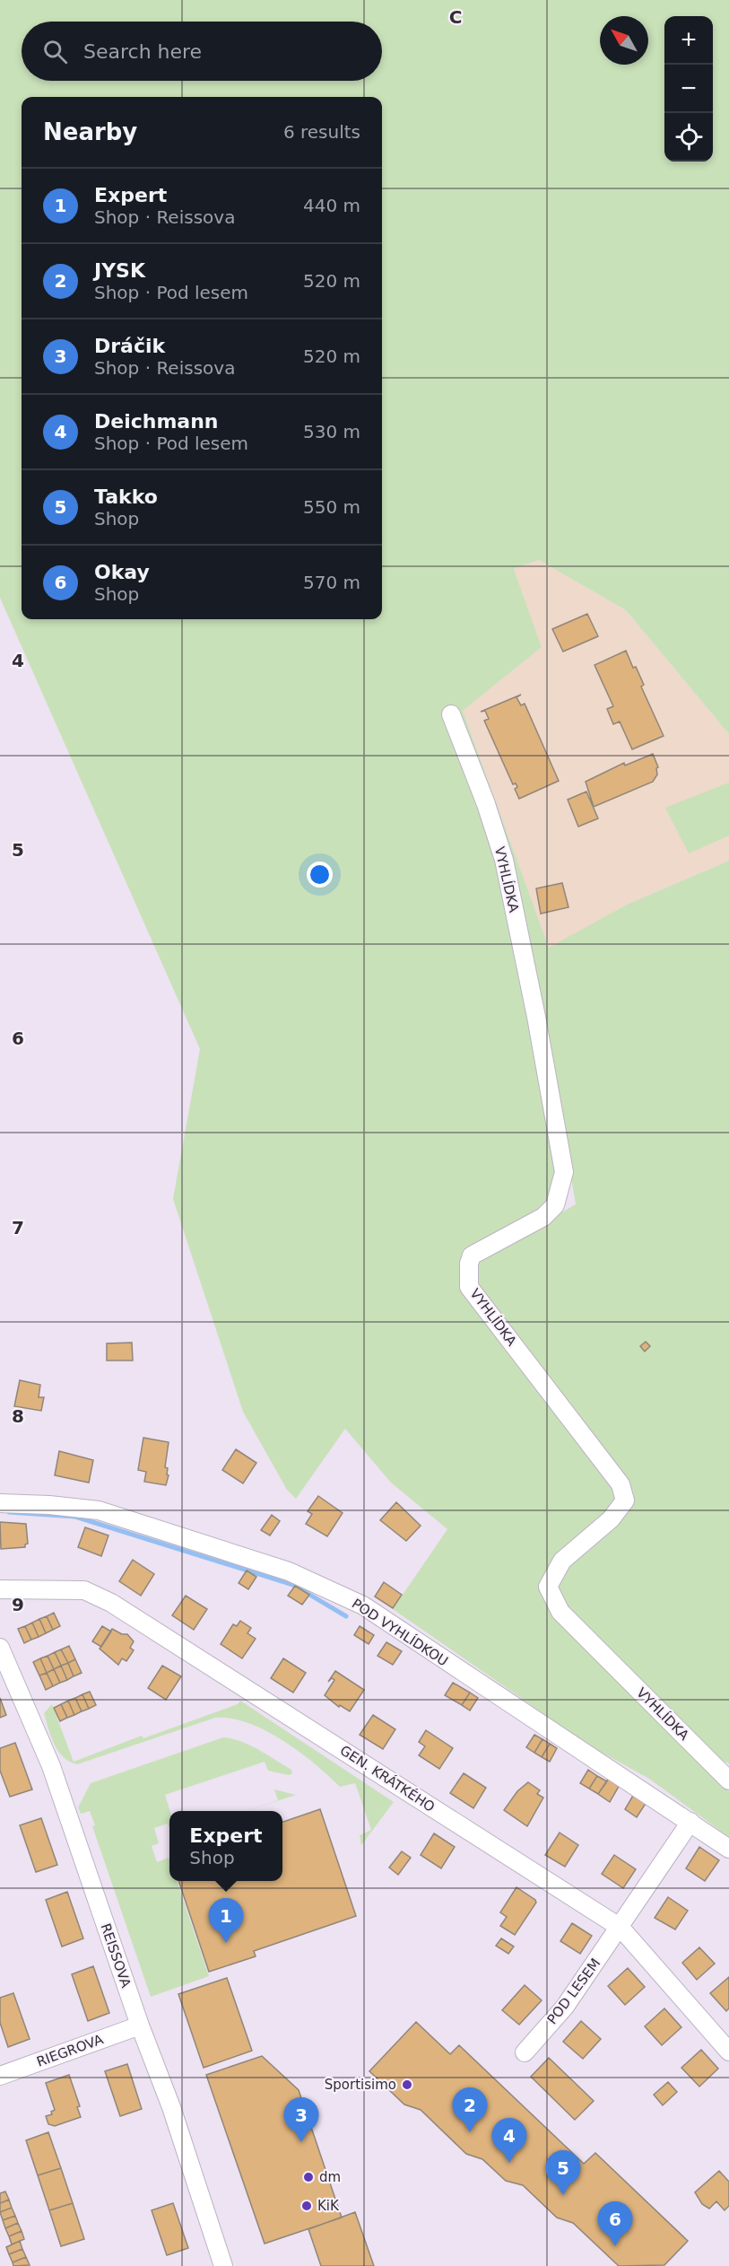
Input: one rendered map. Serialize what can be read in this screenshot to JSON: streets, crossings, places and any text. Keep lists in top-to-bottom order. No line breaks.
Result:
{"streets":{"street":["VYHLÍDKA","POD VYHLÍDKOU","GEN. KRÁTKÉHO","REISSOVA","POD LESEM","RIEGROVA"]},"crossings":[["POD VYHLÍDKOU","POD LESEM"],["GEN. KRÁTKÉHO","POD LESEM"],["REISSOVA","RIEGROVA"]],"places":["Sportisimo","dm","KiK"],"north":"top left","page":{"map_buttons":["+","−"],"search":"Search here","heading":["Nearby","6 results"],"list":[{"mark":"1","name":"Expert","note":"Shop · Reissova","value":"440 m"},{"mark":"2","name":"JYSK","note":"Shop · Pod lesem","value":"520 m"},{"mark":"3","name":"Dráčik","note":"Shop · Reissova","value":"520 m"},{"mark":"4","name":"Deichmann","note":"Shop · Pod lesem","value":"530 m"},{"mark":"5","name":"Takko","note":"Shop","value":"550 m"},{"mark":"6","name":"Okay","note":"Shop","value":"570 m"}],"popup":["Expert","Shop"],"pins":["1","2","3","4","5","6"]},"grid":{"columns":["C"],"rows":["4","5","6","7","8","9"]}}
